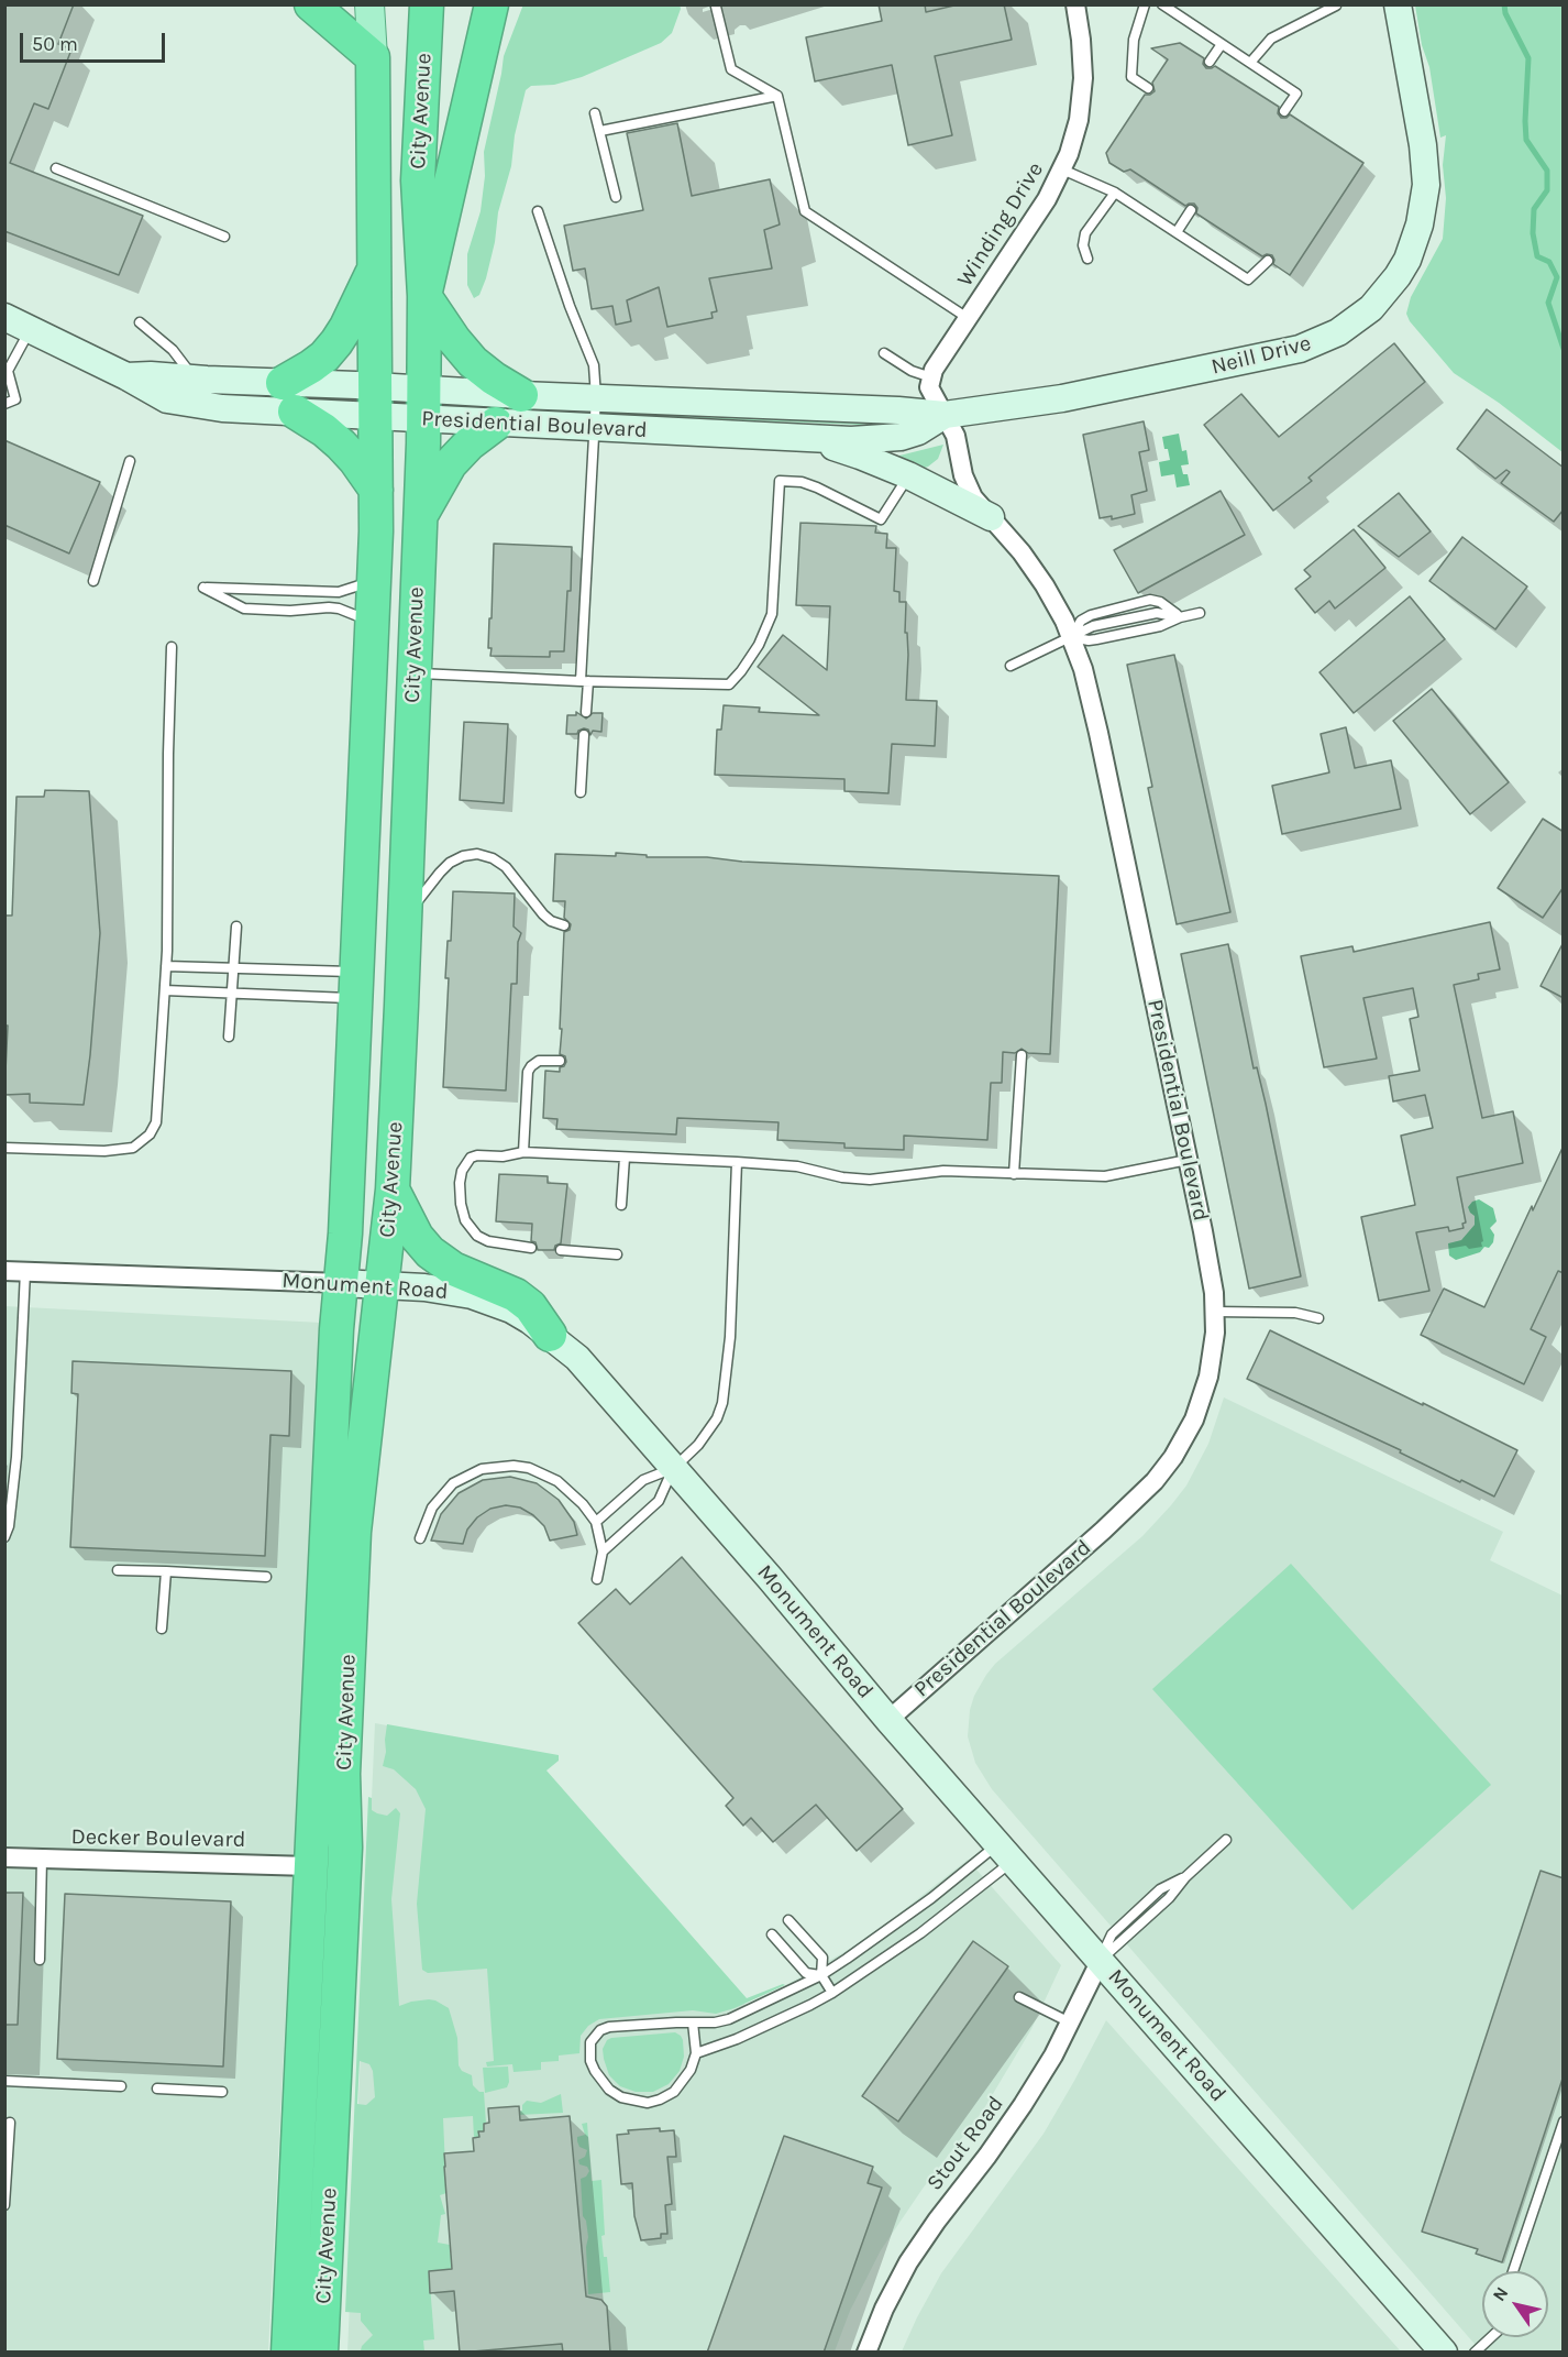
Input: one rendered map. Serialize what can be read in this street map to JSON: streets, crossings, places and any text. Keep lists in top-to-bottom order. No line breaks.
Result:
{"streets":{"highway":["City Avenue"],"street":["Winding Drive","Neill Drive","Presidential Boulevard","Monument Road","Decker Boulevard","Stout Road"]},"crossings":[["City Avenue","Presidential Boulevard"],["City Avenue","Monument Road"],["City Avenue","Decker Boulevard"],["Neill Drive","Presidential Boulevard"],["Presidential Boulevard","Monument Road"],["Monument Road","Stout Road"]],"scale_bar":"50 m","north":"top left"}
